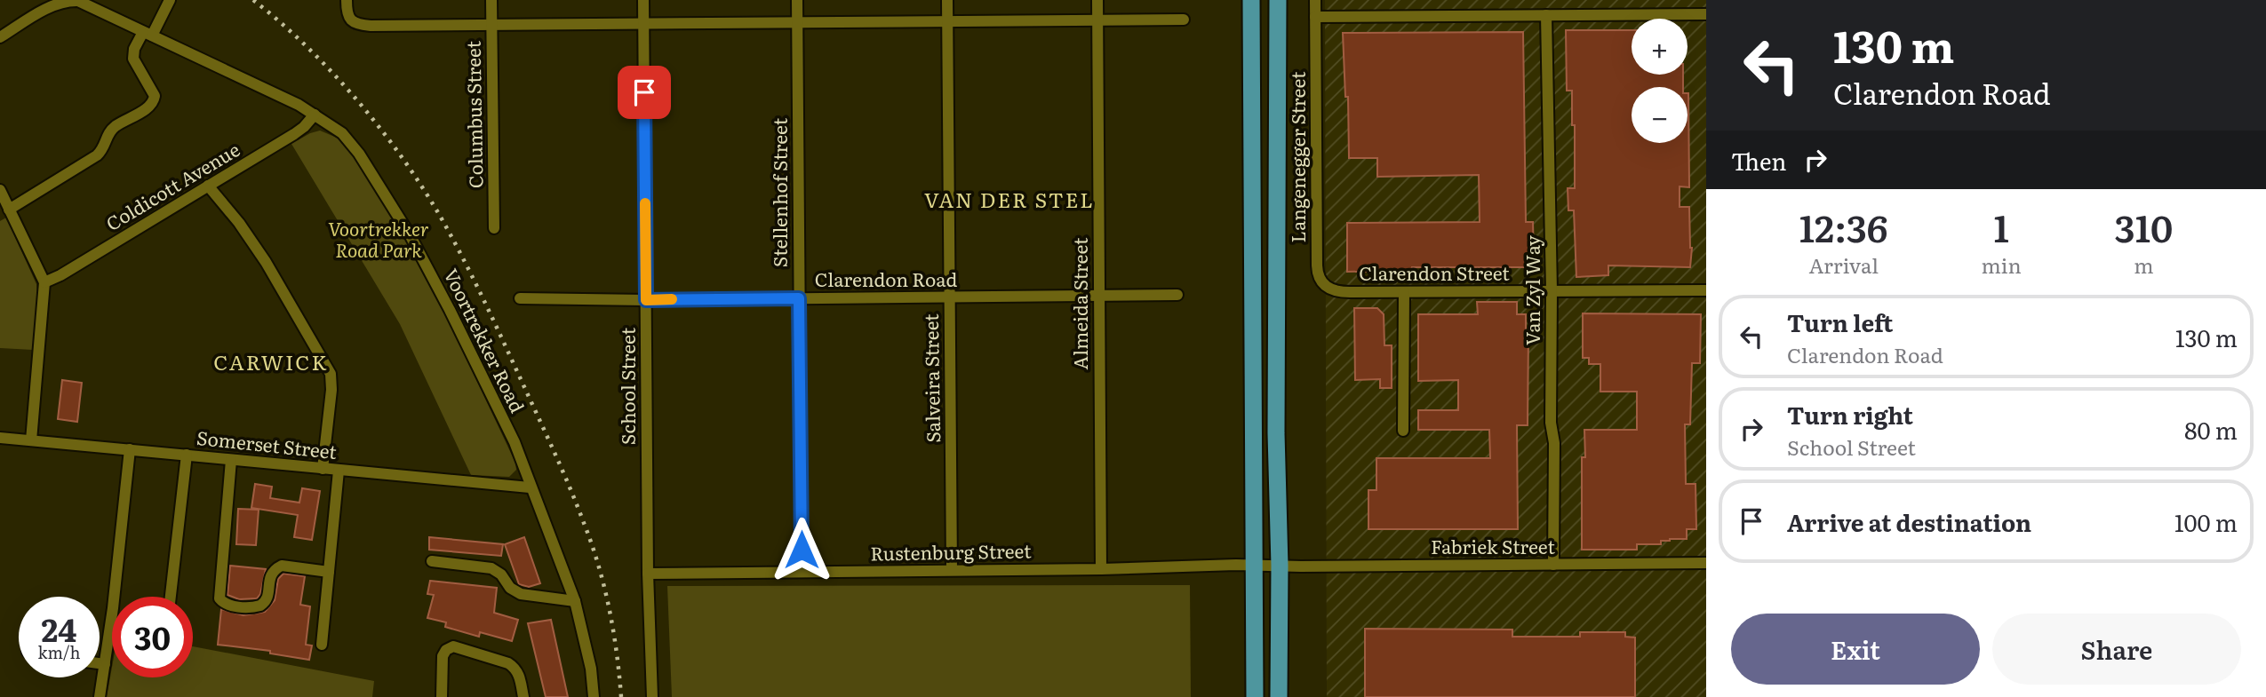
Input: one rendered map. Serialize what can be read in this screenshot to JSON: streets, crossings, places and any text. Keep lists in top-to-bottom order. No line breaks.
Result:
{"streets":{"street":["Columbus Street","Langenegger Street","Coldicott Avenue","Stellenhof Street","Clarendon Street","Clarendon Road","Van Zyl Way","Almeida Street","Voortrekker Road","Salveira Street","School Street","Somerset Street","Fabriek Street","Rustenburg Street"]},"crossings":[["Langenegger Street","Clarendon Street"],["Coldicott Avenue","Voortrekker Road"],["Stellenhof Street","Clarendon Road"],["Stellenhof Street","Rustenburg Street"],["Clarendon Street","Van Zyl Way"],["Clarendon Road","Almeida Street"],["Clarendon Road","Salveira Street"],["Clarendon Road","School Street"],["Van Zyl Way","Fabriek Street"],["Almeida Street","Rustenburg Street"],["Voortrekker Road","Somerset Street"],["Salveira Street","Rustenburg Street"],["School Street","Rustenburg Street"],["Fabriek Street","Rustenburg Street"]],"districts":["VAN DER STEL","CARWICK"],"parks":["Voortrekker Road Park"],"page":{"turn":["130 m","Clarendon Road"],"map_buttons":["+","−"],"then":"Then","eta":["12:36","Arrival","1","min","310","m"],"list":[{"name":"Turn left","note":"Clarendon Road","value":"130 m"},{"name":"Turn right","note":"School Street","value":"80 m"},{"name":"Arrive at destination","value":"100 m"}],"speed":"24 km/h","limit":"30","buttons":["Exit","Share"]}}
